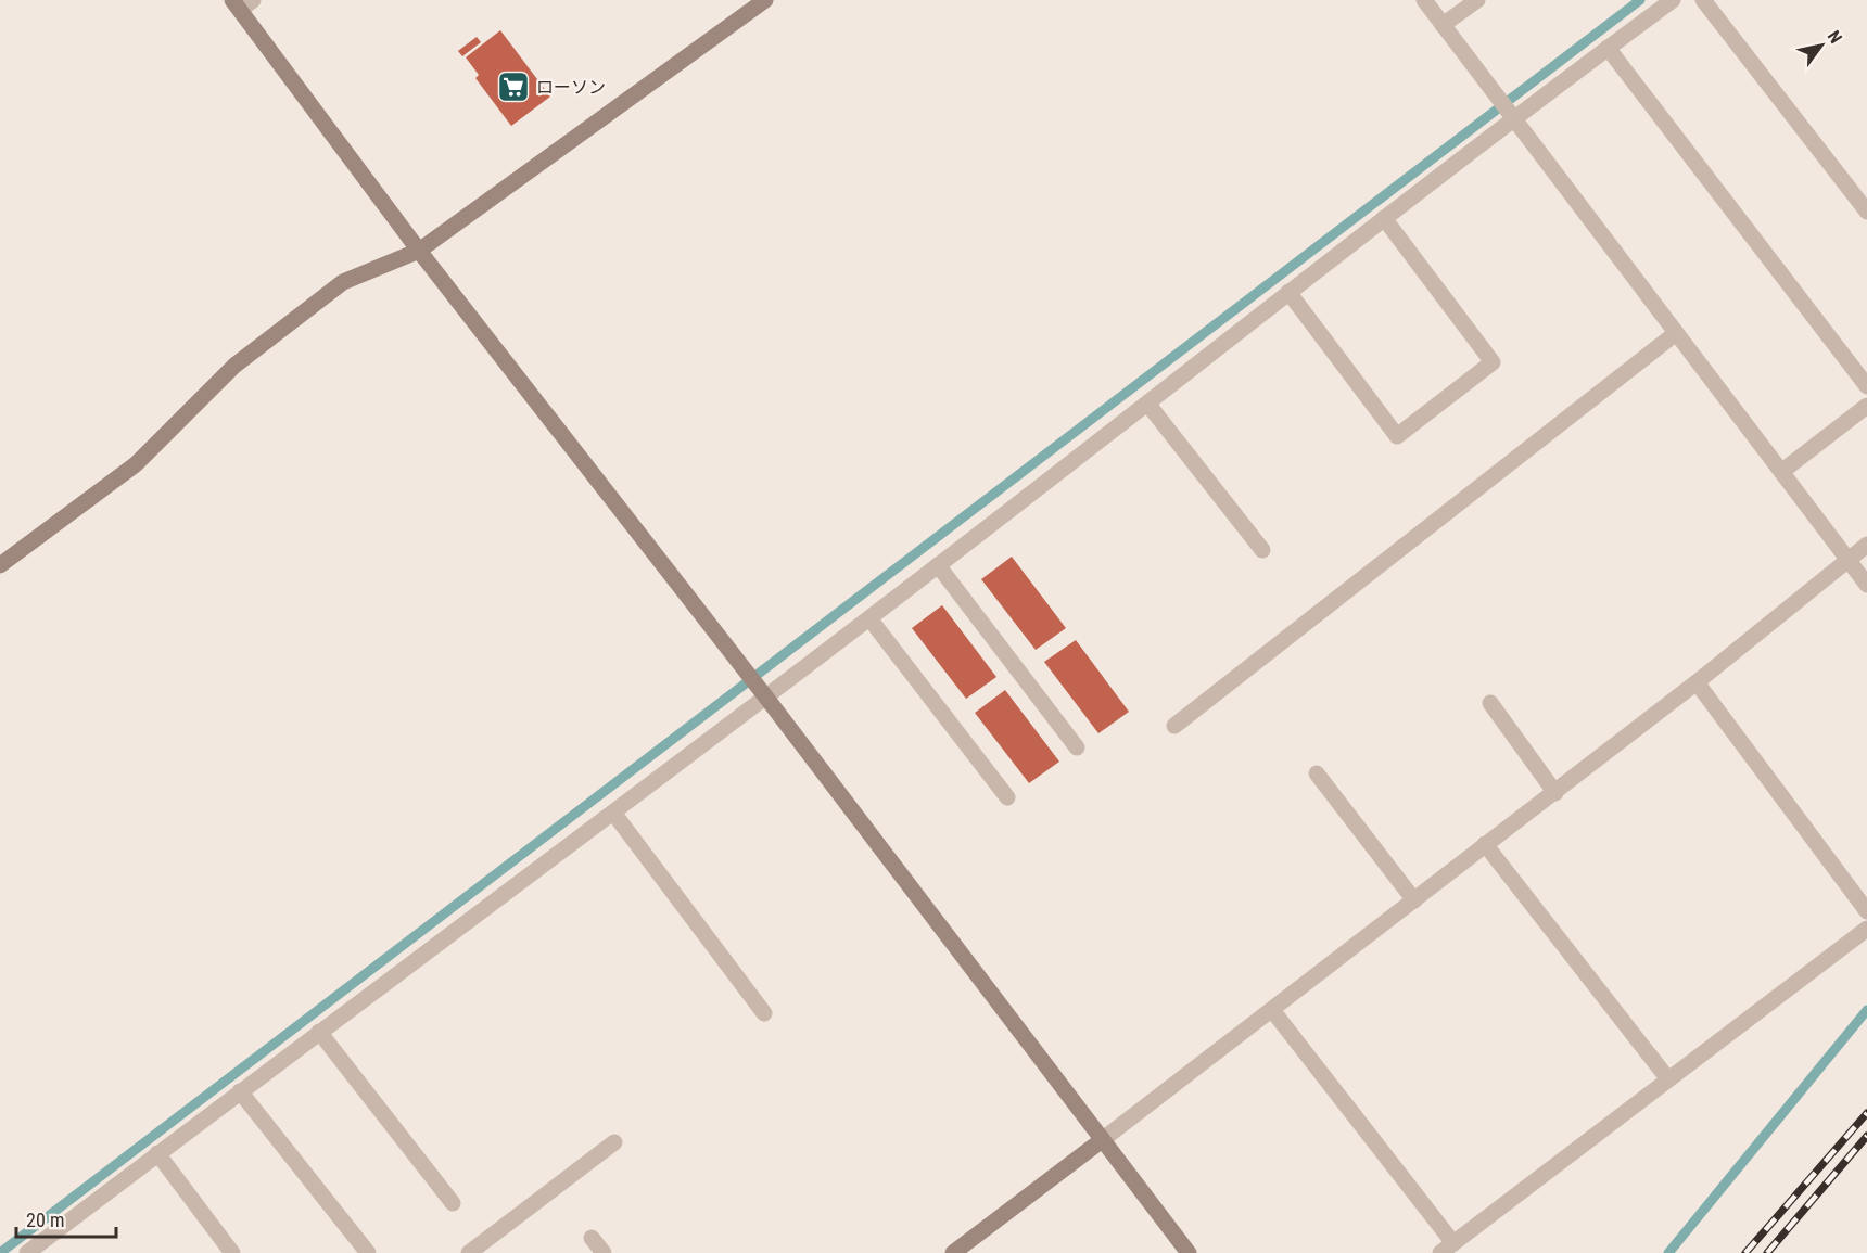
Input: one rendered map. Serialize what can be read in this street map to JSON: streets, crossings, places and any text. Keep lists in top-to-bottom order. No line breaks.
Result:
{"places":{"supermarket":["ローソン"]},"scale_bar":"20 m","north":"top right"}
